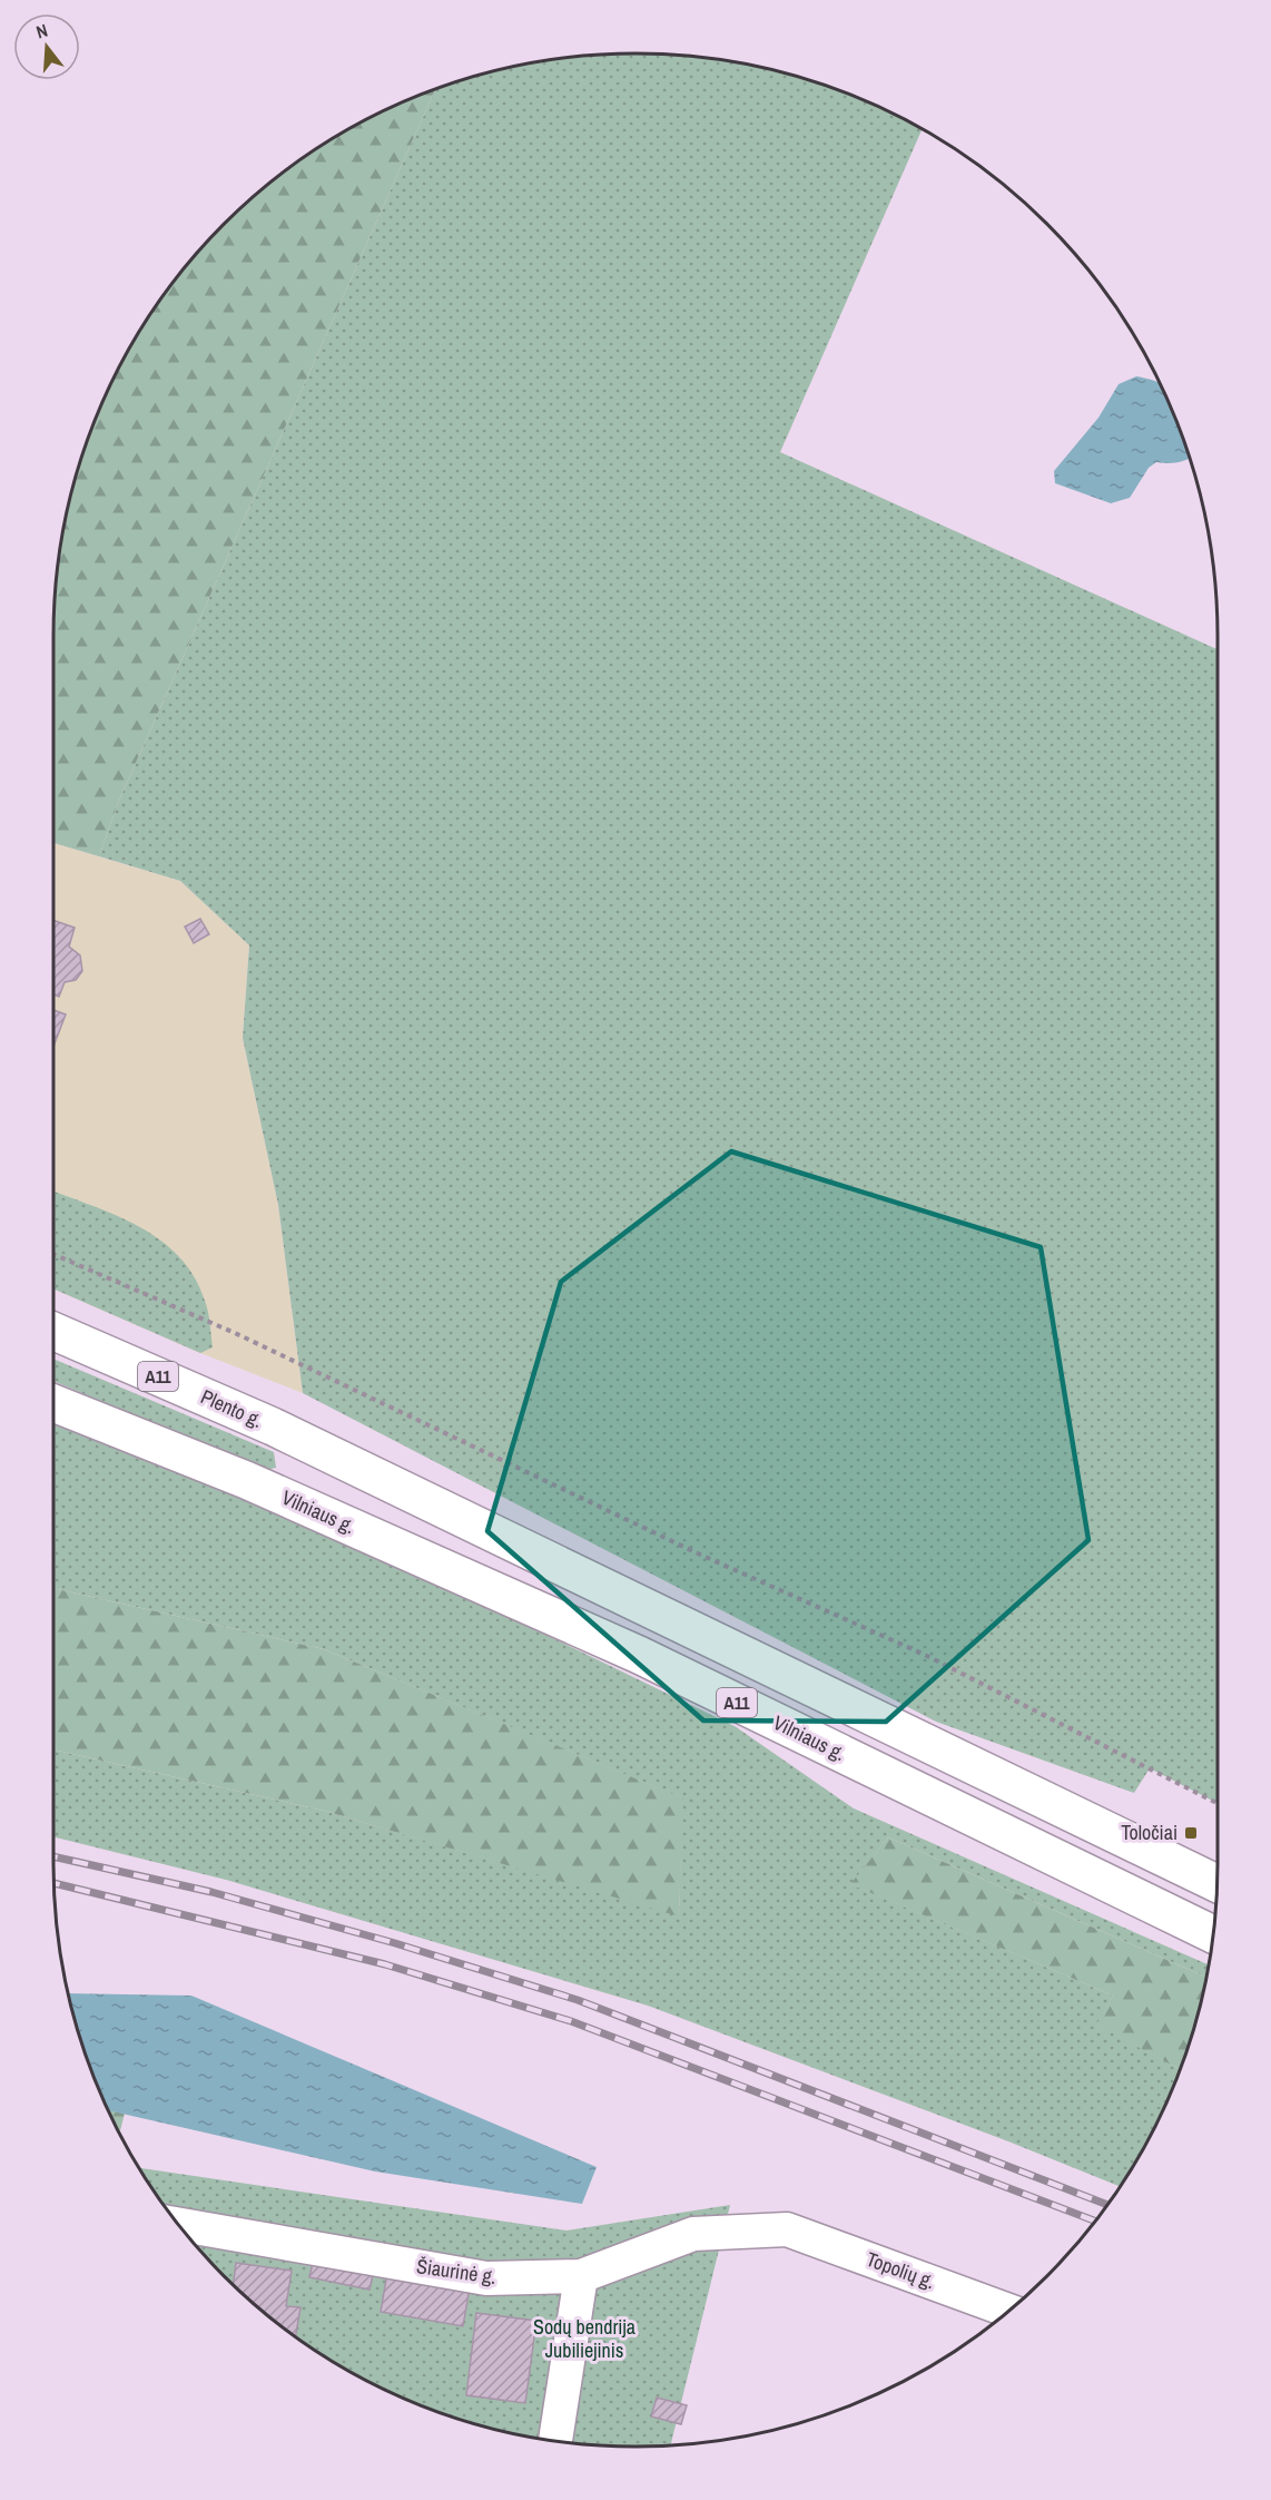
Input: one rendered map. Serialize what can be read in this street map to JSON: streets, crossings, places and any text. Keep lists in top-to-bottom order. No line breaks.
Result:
{"streets":{"highway":["A11","Plento g.","Vilniaus g."],"street":["Topolių g.","Šiaurinė g."]},"crossings":[["Topolių g.","Šiaurinė g."]],"parks":["Sodų bendrija Jubiliejinis"],"places":{"transit":["Toločiai"]},"north":"top"}
